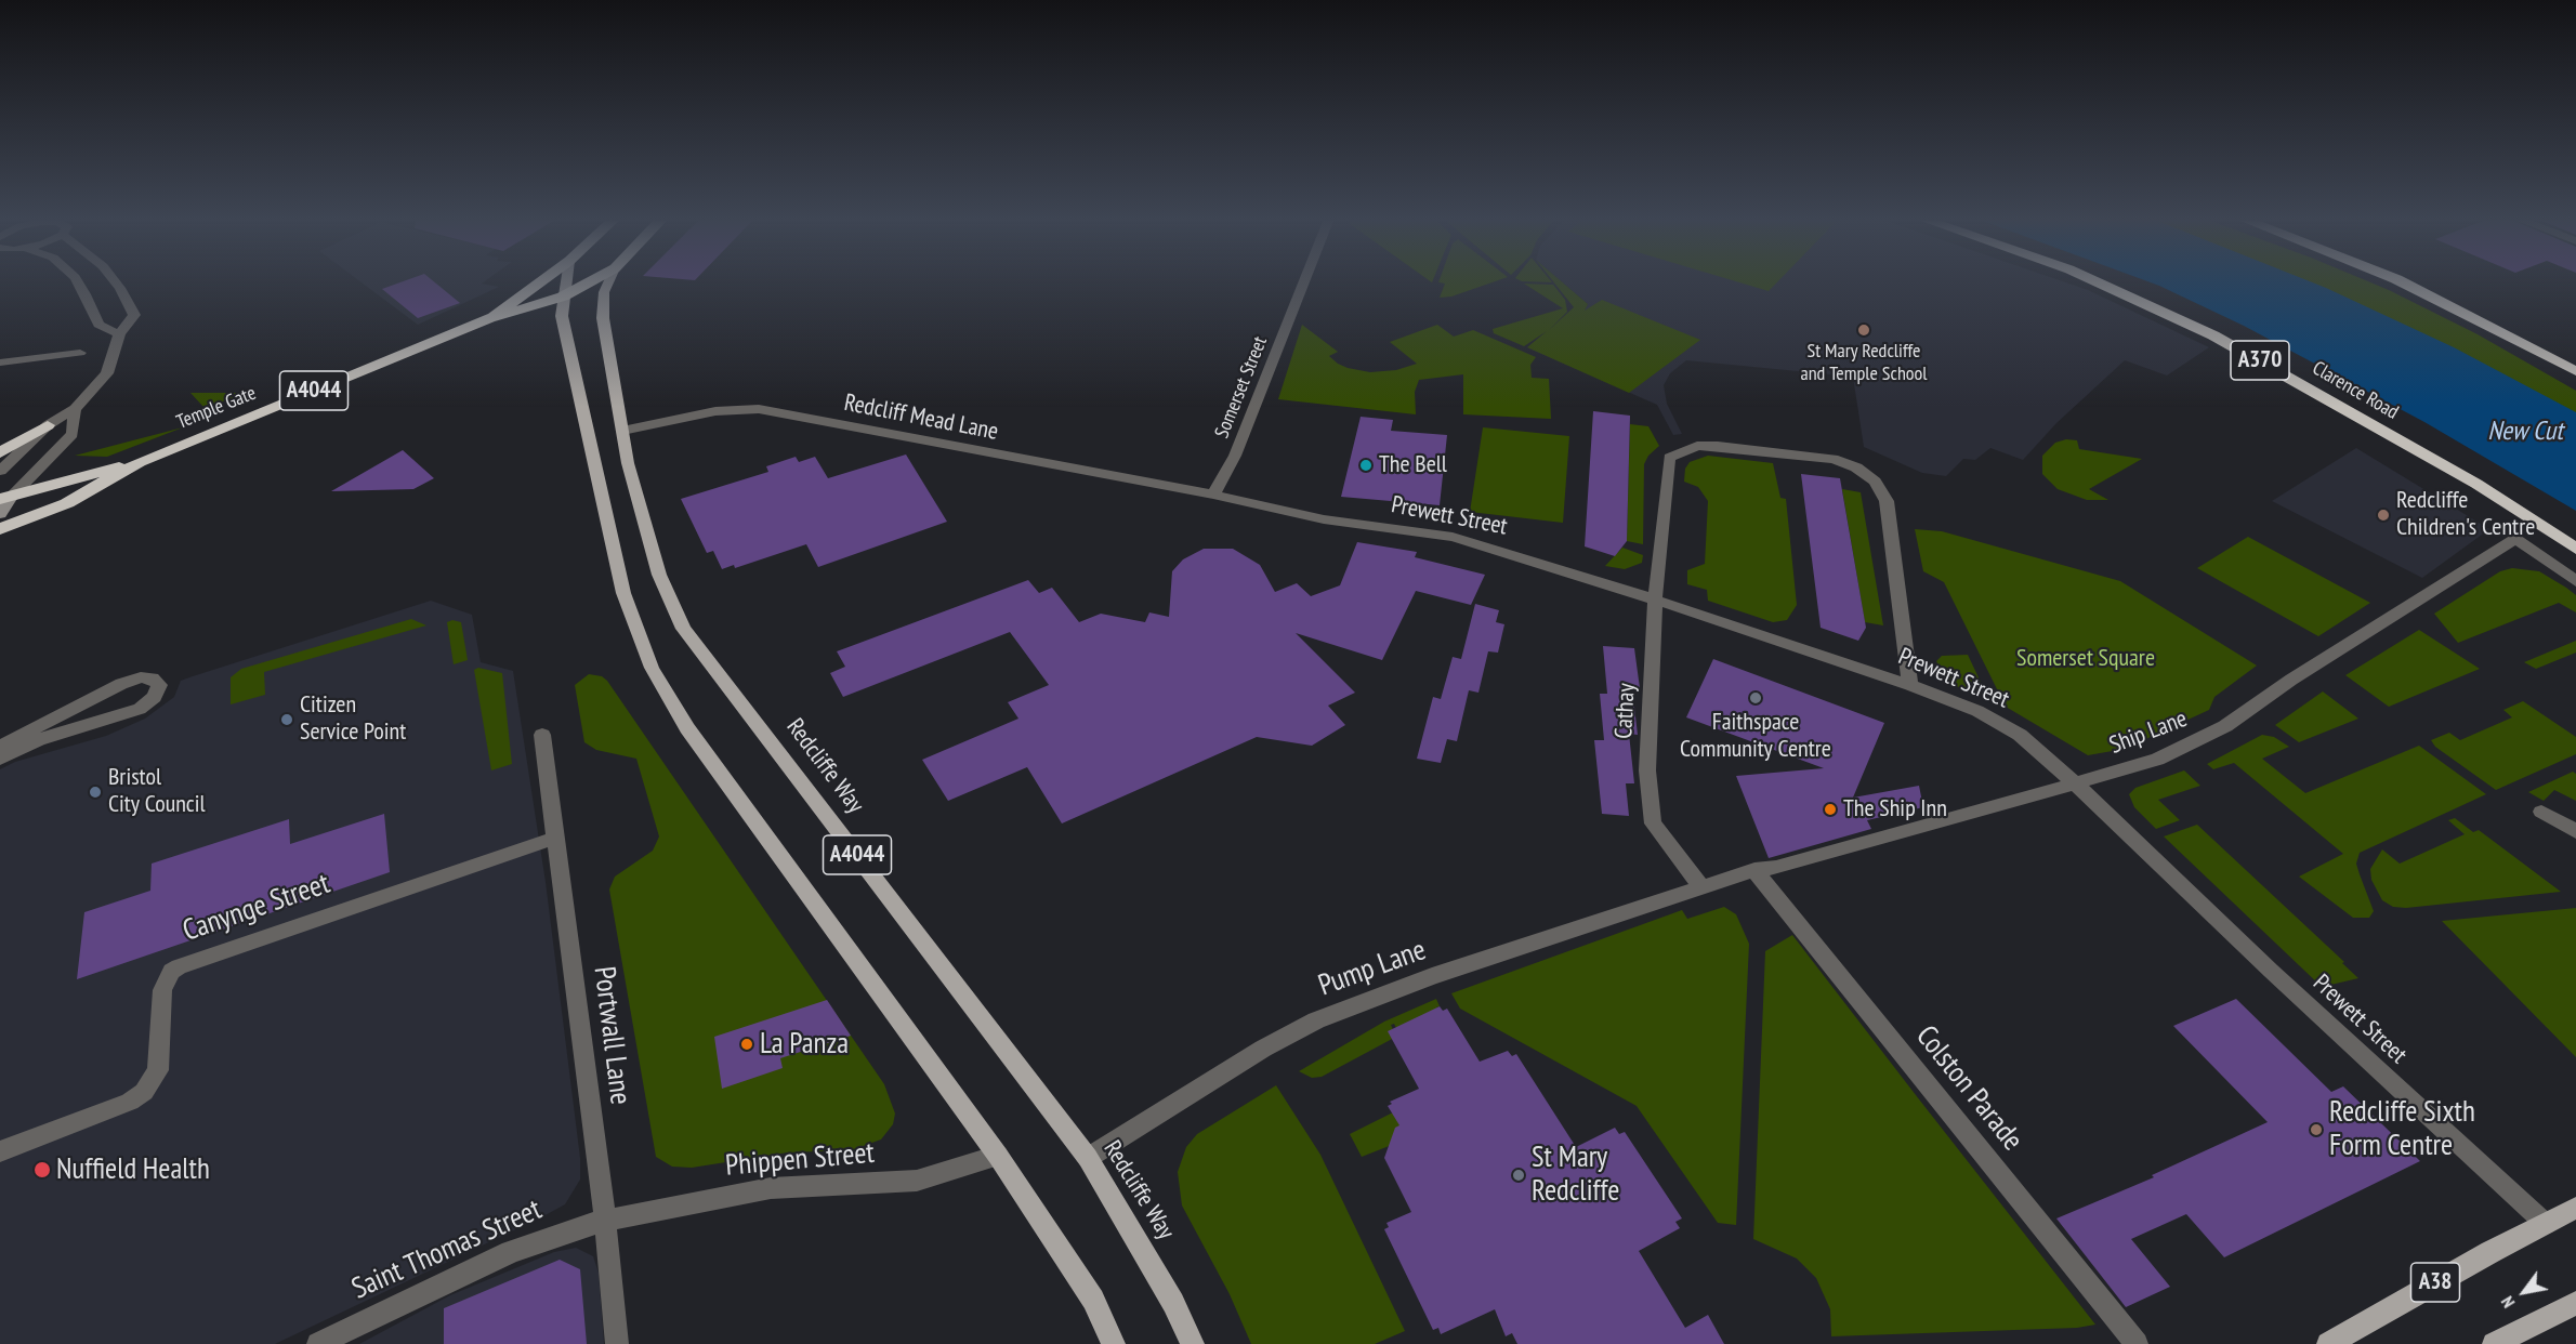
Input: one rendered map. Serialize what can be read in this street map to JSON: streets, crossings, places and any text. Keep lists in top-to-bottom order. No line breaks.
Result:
{"streets":{"highway":["A370","A4044","Clarence Road","Temple Gate"],"main road":["Redcliffe Way","A38"],"street":["Somerset Street","Redcliff Mead Lane","Prewett Street","Cathay","Ship Lane","Canynge Street","Pump Lane","Portwall Lane","Colston Parade","Phippen Street","Saint Thomas Street"]},"crossings":[["Somerset Street","Redcliff Mead Lane"],["Somerset Street","Prewett Street"],["A4044","Temple Gate"],["A4044","Phippen Street"],["Redcliff Mead Lane","Prewett Street"],["Redcliff Mead Lane","Redcliffe Way"],["Prewett Street","Cathay"],["Prewett Street","Ship Lane"],["Prewett Street","A38"],["Cathay","Pump Lane"],["Ship Lane","Pump Lane"],["Ship Lane","Colston Parade"],["Redcliffe Way","Pump Lane"],["Canynge Street","Portwall Lane"],["Pump Lane","Colston Parade"],["Portwall Lane","Phippen Street"],["Portwall Lane","Saint Thomas Street"],["Phippen Street","Saint Thomas Street"]],"water":["New Cut"],"parks":["Somerset Square"],"places":["St Mary Redcliffe and Temple School","The Bell","Redcliffe Children's Centre","Faithspace Community Centre","Citizen Service Point","Bristol City Council","The Ship Inn","La Panza","Redcliffe Sixth Form Centre","Nuffield Health","St Mary Redcliffe"],"north":"bottom left"}
